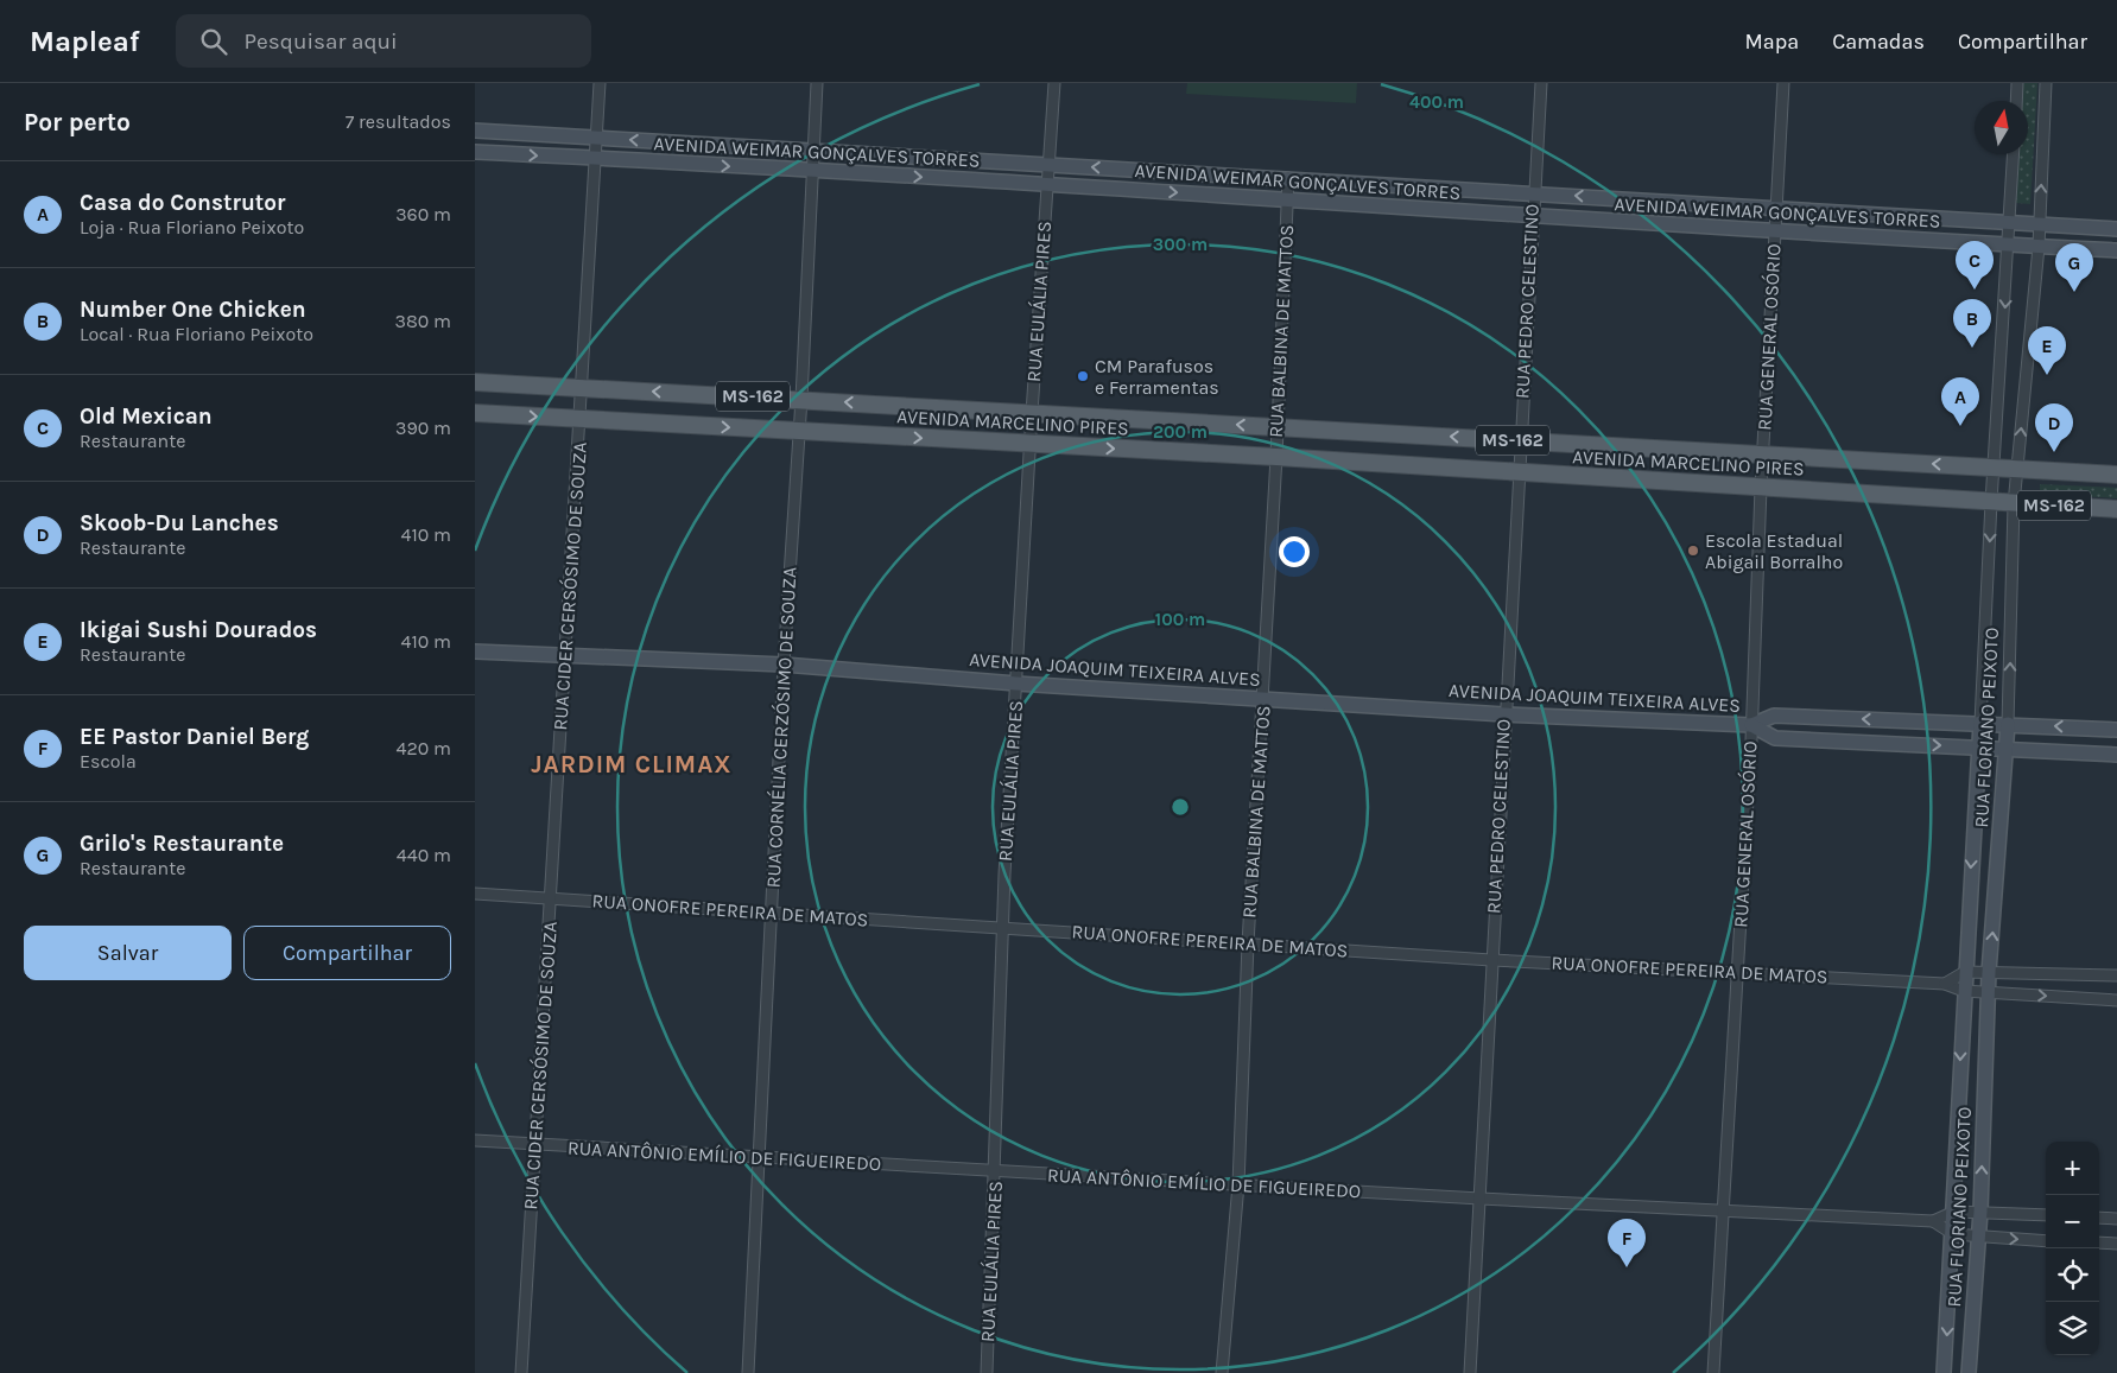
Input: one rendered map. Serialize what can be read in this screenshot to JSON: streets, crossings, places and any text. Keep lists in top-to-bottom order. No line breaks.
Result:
{"streets":{"main road":["AVENIDA WEIMAR GONÇALVES TORRES","MS-162","AVENIDA MARCELINO PIRES","AVENIDA JOAQUIM TEIXEIRA ALVES","RUA FLORIANO PEIXOTO"],"street":["RUA EULÁLIA PIRES","RUA PEDRO CELESTINO","RUA BALBINA DE MATTOS","RUA GENERAL OSÓRIO","RUA CIDER CERSÓSIMO DE SOUZA","RUA CORNÉLIA CERZÓSIMO DE SOUZA","RUA ONOFRE PEREIRA DE MATOS","RUA ANTÔNIO EMÍLIO DE FIGUEIREDO"]},"crossings":[["AVENIDA WEIMAR GONÇALVES TORRES","RUA EULÁLIA PIRES"],["AVENIDA WEIMAR GONÇALVES TORRES","RUA PEDRO CELESTINO"],["AVENIDA WEIMAR GONÇALVES TORRES","RUA BALBINA DE MATTOS"],["AVENIDA WEIMAR GONÇALVES TORRES","RUA GENERAL OSÓRIO"],["AVENIDA WEIMAR GONÇALVES TORRES","RUA CIDER CERSÓSIMO DE SOUZA"],["AVENIDA WEIMAR GONÇALVES TORRES","RUA CORNÉLIA CERZÓSIMO DE SOUZA"],["AVENIDA WEIMAR GONÇALVES TORRES","RUA FLORIANO PEIXOTO"],["RUA EULÁLIA PIRES","AVENIDA MARCELINO PIRES"],["RUA EULÁLIA PIRES","AVENIDA JOAQUIM TEIXEIRA ALVES"],["RUA EULÁLIA PIRES","RUA ONOFRE PEREIRA DE MATOS"],["RUA EULÁLIA PIRES","RUA ANTÔNIO EMÍLIO DE FIGUEIREDO"],["RUA PEDRO CELESTINO","AVENIDA MARCELINO PIRES"],["RUA PEDRO CELESTINO","AVENIDA JOAQUIM TEIXEIRA ALVES"],["RUA PEDRO CELESTINO","RUA ONOFRE PEREIRA DE MATOS"],["RUA PEDRO CELESTINO","RUA ANTÔNIO EMÍLIO DE FIGUEIREDO"],["RUA BALBINA DE MATTOS","AVENIDA MARCELINO PIRES"],["RUA BALBINA DE MATTOS","AVENIDA JOAQUIM TEIXEIRA ALVES"],["RUA BALBINA DE MATTOS","RUA ONOFRE PEREIRA DE MATOS"],["RUA BALBINA DE MATTOS","RUA ANTÔNIO EMÍLIO DE FIGUEIREDO"],["RUA GENERAL OSÓRIO","AVENIDA MARCELINO PIRES"],["RUA GENERAL OSÓRIO","AVENIDA JOAQUIM TEIXEIRA ALVES"],["RUA GENERAL OSÓRIO","RUA ONOFRE PEREIRA DE MATOS"],["RUA GENERAL OSÓRIO","RUA ANTÔNIO EMÍLIO DE FIGUEIREDO"],["AVENIDA MARCELINO PIRES","RUA CIDER CERSÓSIMO DE SOUZA"],["AVENIDA MARCELINO PIRES","RUA CORNÉLIA CERZÓSIMO DE SOUZA"],["AVENIDA MARCELINO PIRES","RUA FLORIANO PEIXOTO"],["RUA CIDER CERSÓSIMO DE SOUZA","AVENIDA JOAQUIM TEIXEIRA ALVES"],["RUA CIDER CERSÓSIMO DE SOUZA","RUA ONOFRE PEREIRA DE MATOS"],["RUA CIDER CERSÓSIMO DE SOUZA","RUA ANTÔNIO EMÍLIO DE FIGUEIREDO"],["AVENIDA JOAQUIM TEIXEIRA ALVES","RUA CORNÉLIA CERZÓSIMO DE SOUZA"],["AVENIDA JOAQUIM TEIXEIRA ALVES","RUA FLORIANO PEIXOTO"],["RUA CORNÉLIA CERZÓSIMO DE SOUZA","RUA ONOFRE PEREIRA DE MATOS"],["RUA CORNÉLIA CERZÓSIMO DE SOUZA","RUA ANTÔNIO EMÍLIO DE FIGUEIREDO"],["RUA FLORIANO PEIXOTO","RUA ONOFRE PEREIRA DE MATOS"],["RUA FLORIANO PEIXOTO","RUA ANTÔNIO EMÍLIO DE FIGUEIREDO"]],"districts":["JARDIM CLIMAX"],"places":["CM Parafusos e Ferramentas","Escola Estadual Abigail Borralho"],"north":"top","page":{"header":"Mapleaf","search":"Pesquisar aqui","nav":["Mapa","Camadas","Compartilhar"],"heading":["Por perto","7 resultados"],"list":[{"mark":"A","name":"Casa do Construtor","note":"Loja · Rua Floriano Peixoto","value":"360 m"},{"mark":"B","name":"Number One Chicken","note":"Local · Rua Floriano Peixoto","value":"380 m"},{"mark":"C","name":"Old Mexican","note":"Restaurante","value":"390 m"},{"mark":"D","name":"Skoob-Du Lanches","note":"Restaurante","value":"410 m"},{"mark":"E","name":"Ikigai Sushi Dourados","note":"Restaurante","value":"410 m"},{"mark":"F","name":"EE Pastor Daniel Berg","note":"Escola","value":"420 m"},{"mark":"G","name":"Grilo's Restaurante","note":"Restaurante","value":"440 m"}],"pins":["C","G","B","E","A","D","F"],"buttons":["Salvar","Compartilhar"],"map_buttons":["+","−"]},"rings":["400 m","300 m","200 m","100 m"]}
